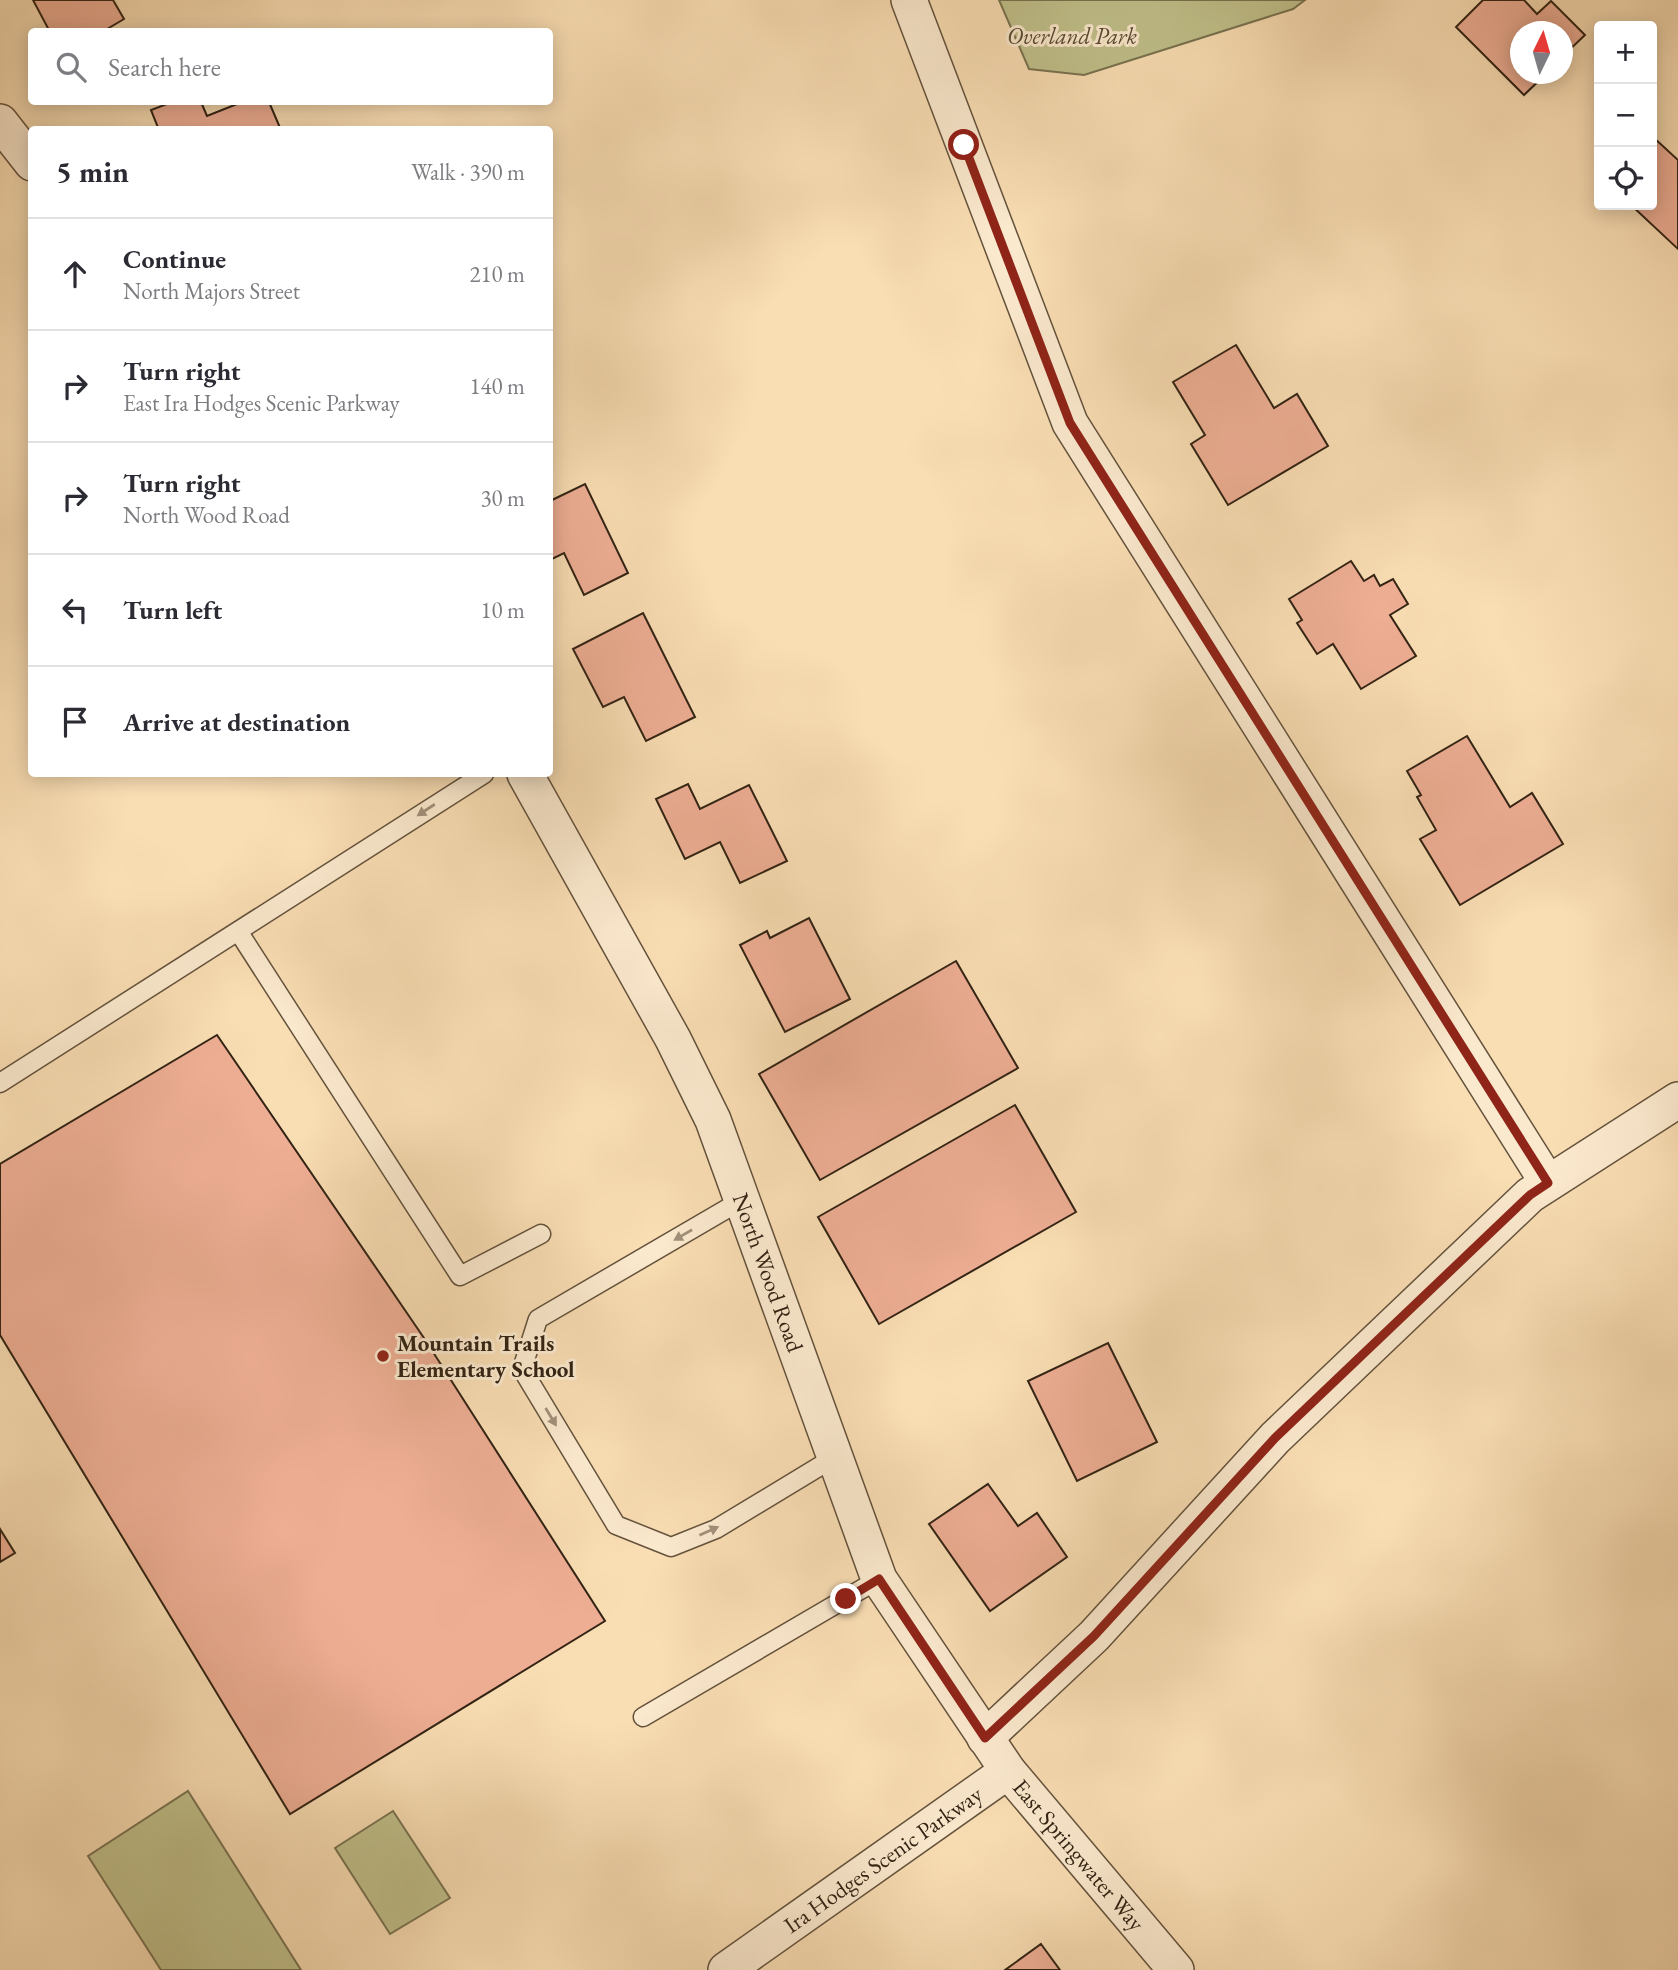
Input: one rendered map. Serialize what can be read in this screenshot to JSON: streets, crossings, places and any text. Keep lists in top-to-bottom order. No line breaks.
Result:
{"streets":{"street":["North Wood Road","East Springwater Way","Ira Hodges Scenic Parkway"]},"crossings":[["North Wood Road","East Springwater Way"],["North Wood Road","Ira Hodges Scenic Parkway"],["East Springwater Way","Ira Hodges Scenic Parkway"]],"parks":["Overland Park"],"places":["Mountain Trails Elementary School"],"north":"top","page":{"map_buttons":["+","−"],"search":"Search here","heading":["5 min","Walk · 390 m"],"list":[["Continue","North Majors Street","210 m"],["Turn right","East Ira Hodges Scenic Parkway","140 m"],["Turn right","North Wood Road","30 m"],["Turn left","10 m"],"Arrive at destination"]}}
